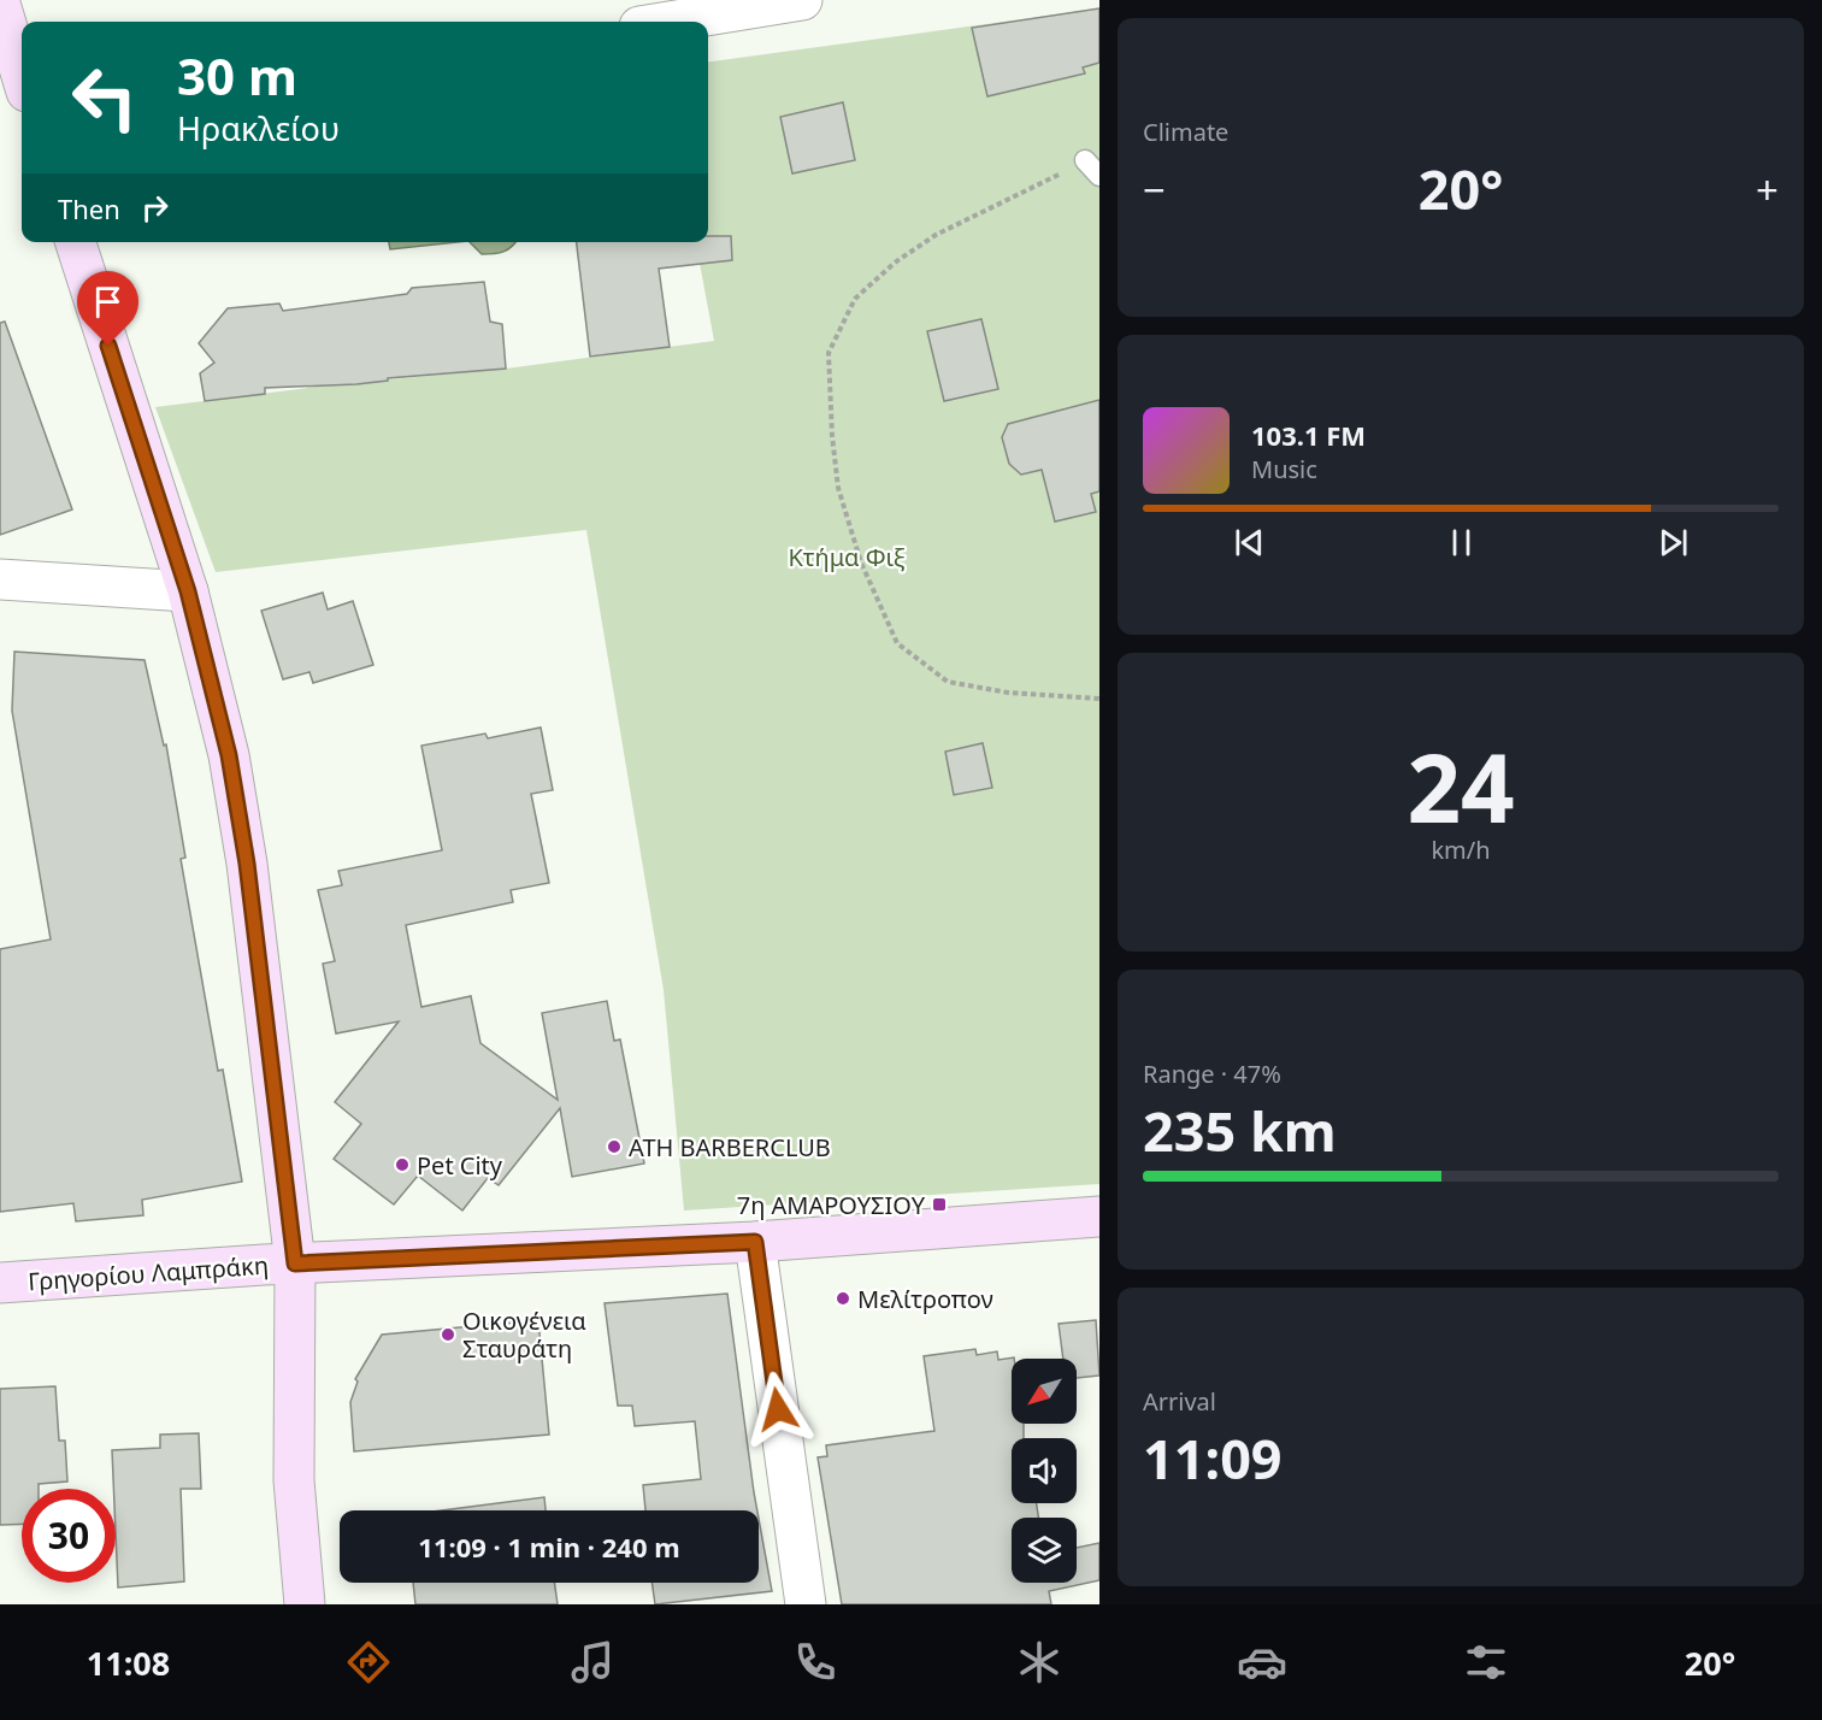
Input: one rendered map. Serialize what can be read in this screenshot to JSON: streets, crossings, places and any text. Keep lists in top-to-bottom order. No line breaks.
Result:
{"streets":{"main road":["Γρηγορίου Λαμπράκη"]},"parks":["Κτήμα Φιξ"],"places":{"other":["ATH BARBERCLUB","Pet City","Μελίτροπον","Οικογένεια Σταυράτη"],"transit":["7η ΑΜΑΡΟΥΣΙΟΥ"]},"north":"bottom left","page":{"tile":["Climate",["24","km/h"],["Range · 47%","235 km"],["Arrival","11:09"]],"turn":["30 m","Ηρακλείου"],"heat":["−","20°","+"],"then":"Then","song":["103.1 FM","Music"],"limit":"30","trip":"11:09 · 1 min · 240 m","tabs":["11:08","20°"]}}
